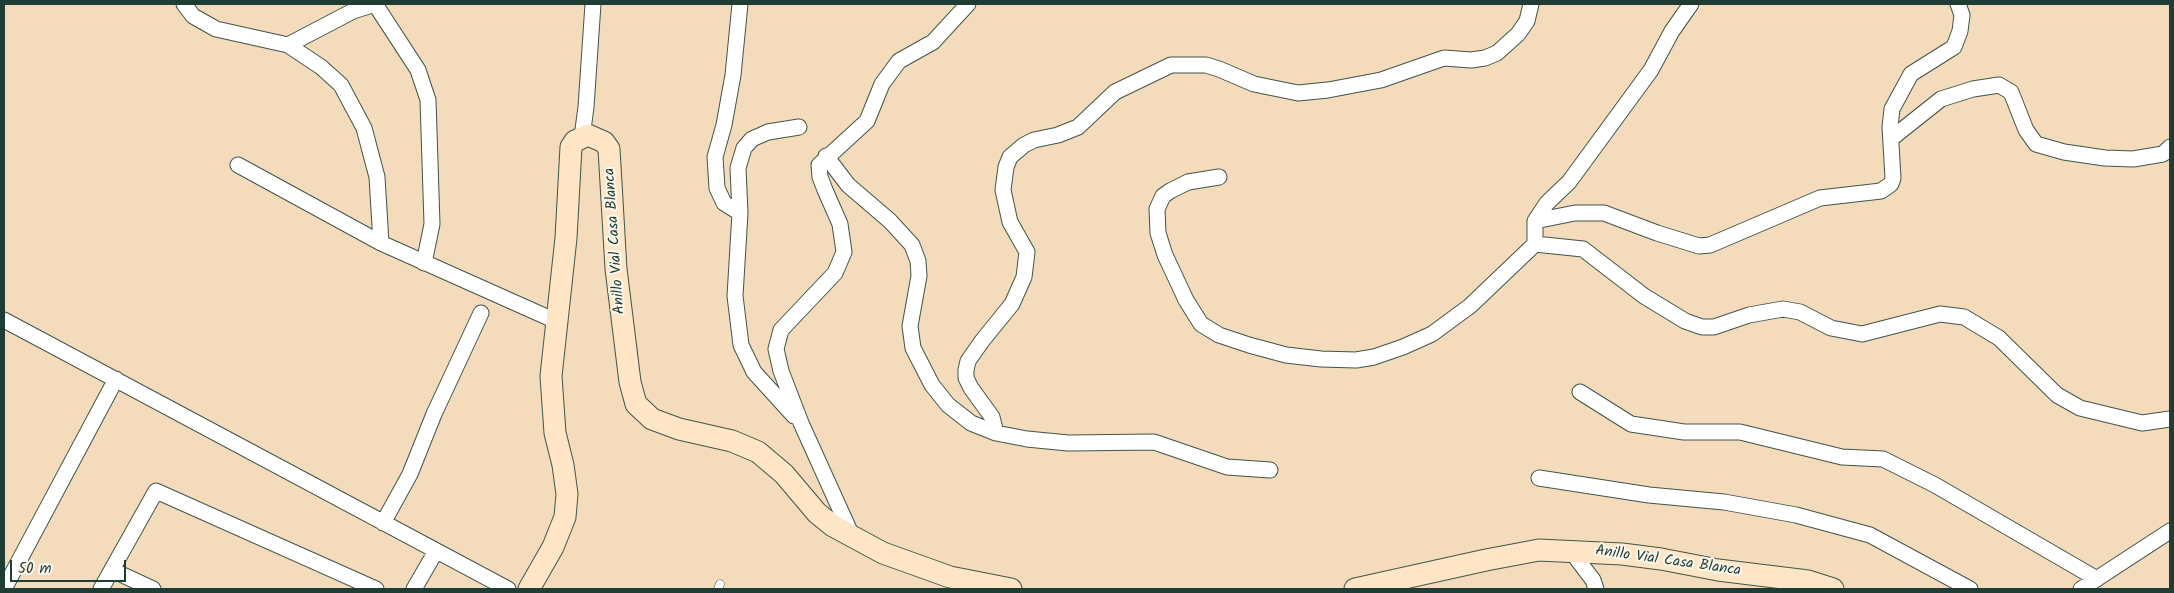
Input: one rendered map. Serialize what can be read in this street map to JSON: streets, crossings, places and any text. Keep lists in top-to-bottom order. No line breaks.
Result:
{"streets":{"main road":["Anillo Vial Casa Blanca"]},"scale_bar":"50 m"}
